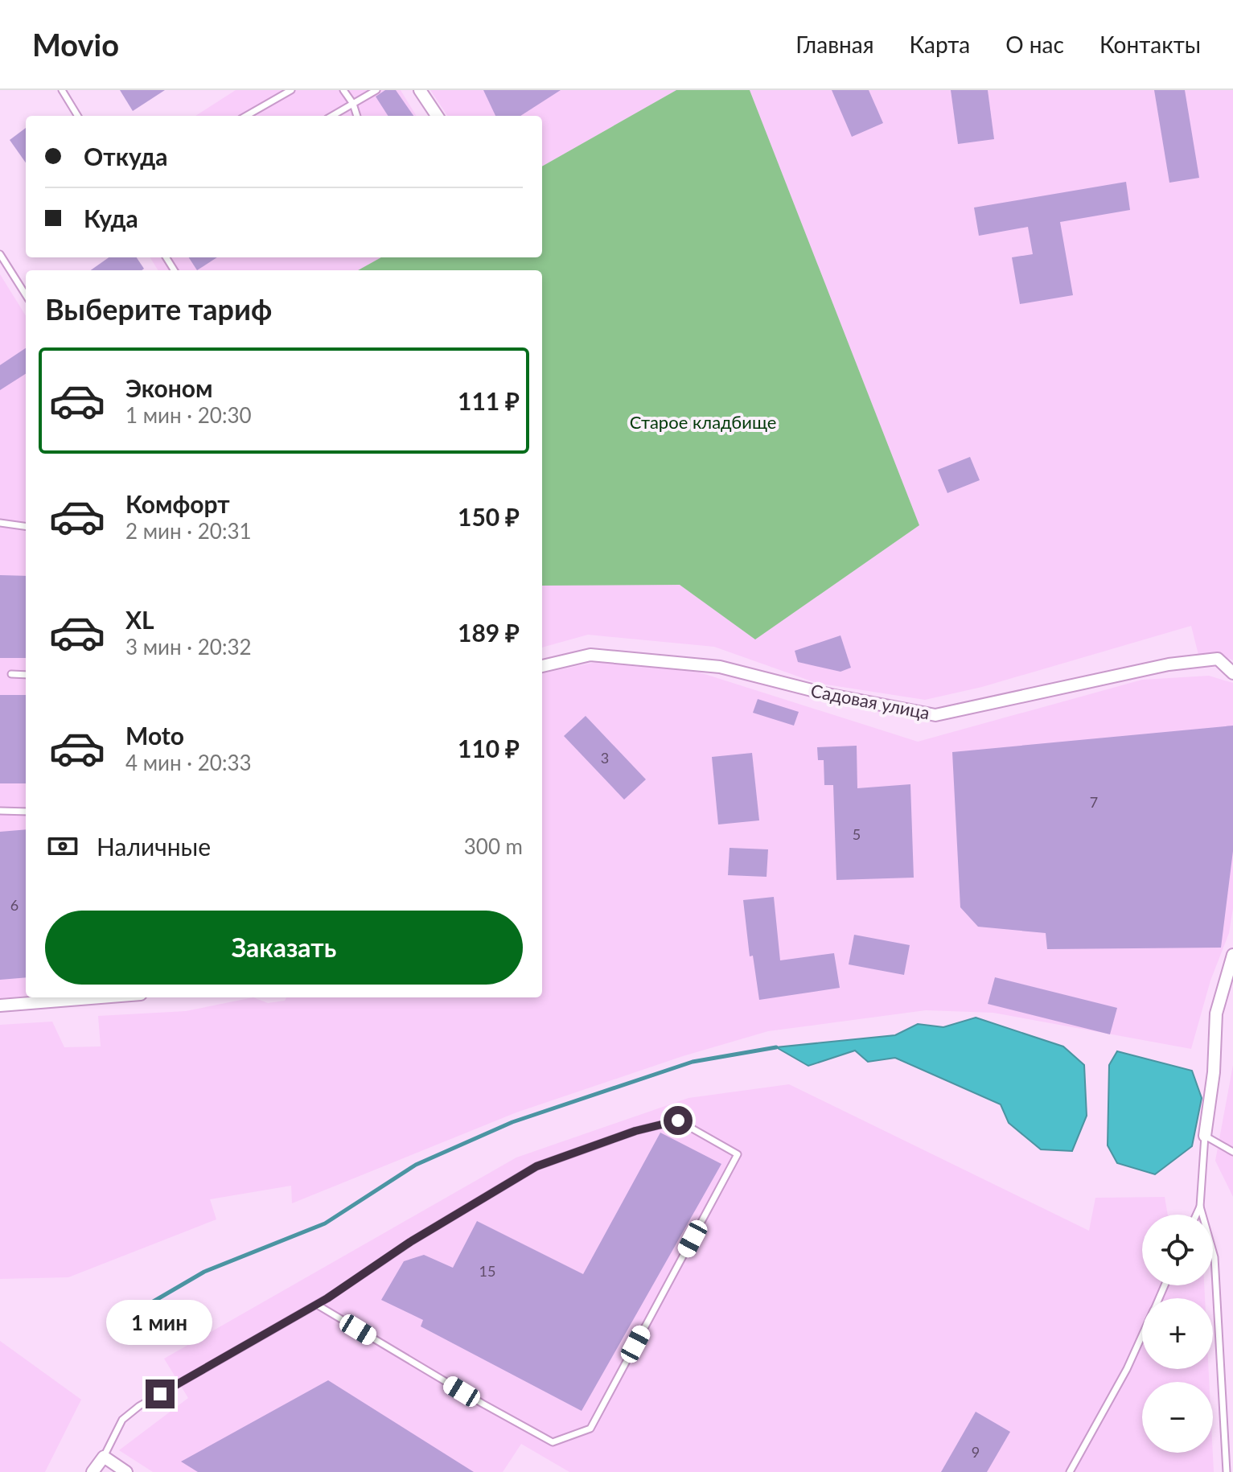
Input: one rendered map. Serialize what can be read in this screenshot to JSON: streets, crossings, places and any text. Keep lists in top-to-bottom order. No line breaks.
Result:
{"streets":{"street":["Садовая улица"]},"parks":["Старое кладбище"],"house_numbers":["3","7","5","6","15","9"],"page":{"header":"Movio","nav":["Главная","Карта","О нас","Контакты"],"banner":["Откуда","Куда"],"heading":"Выберите тариф","list":[{"name":"Эконом","note":"1 мин · 20:30","value":"111 ₽"},{"name":"Комфорт","note":"2 мин · 20:31","value":"150 ₽"},{"name":"XL","note":"3 мин · 20:32","value":"189 ₽"},{"name":"Moto","note":"4 мин · 20:33","value":"110 ₽"}],"pay":["Наличные","300 m"],"buttons":"Заказать","map_buttons":["+","−"],"bubble":"1 мин"}}
